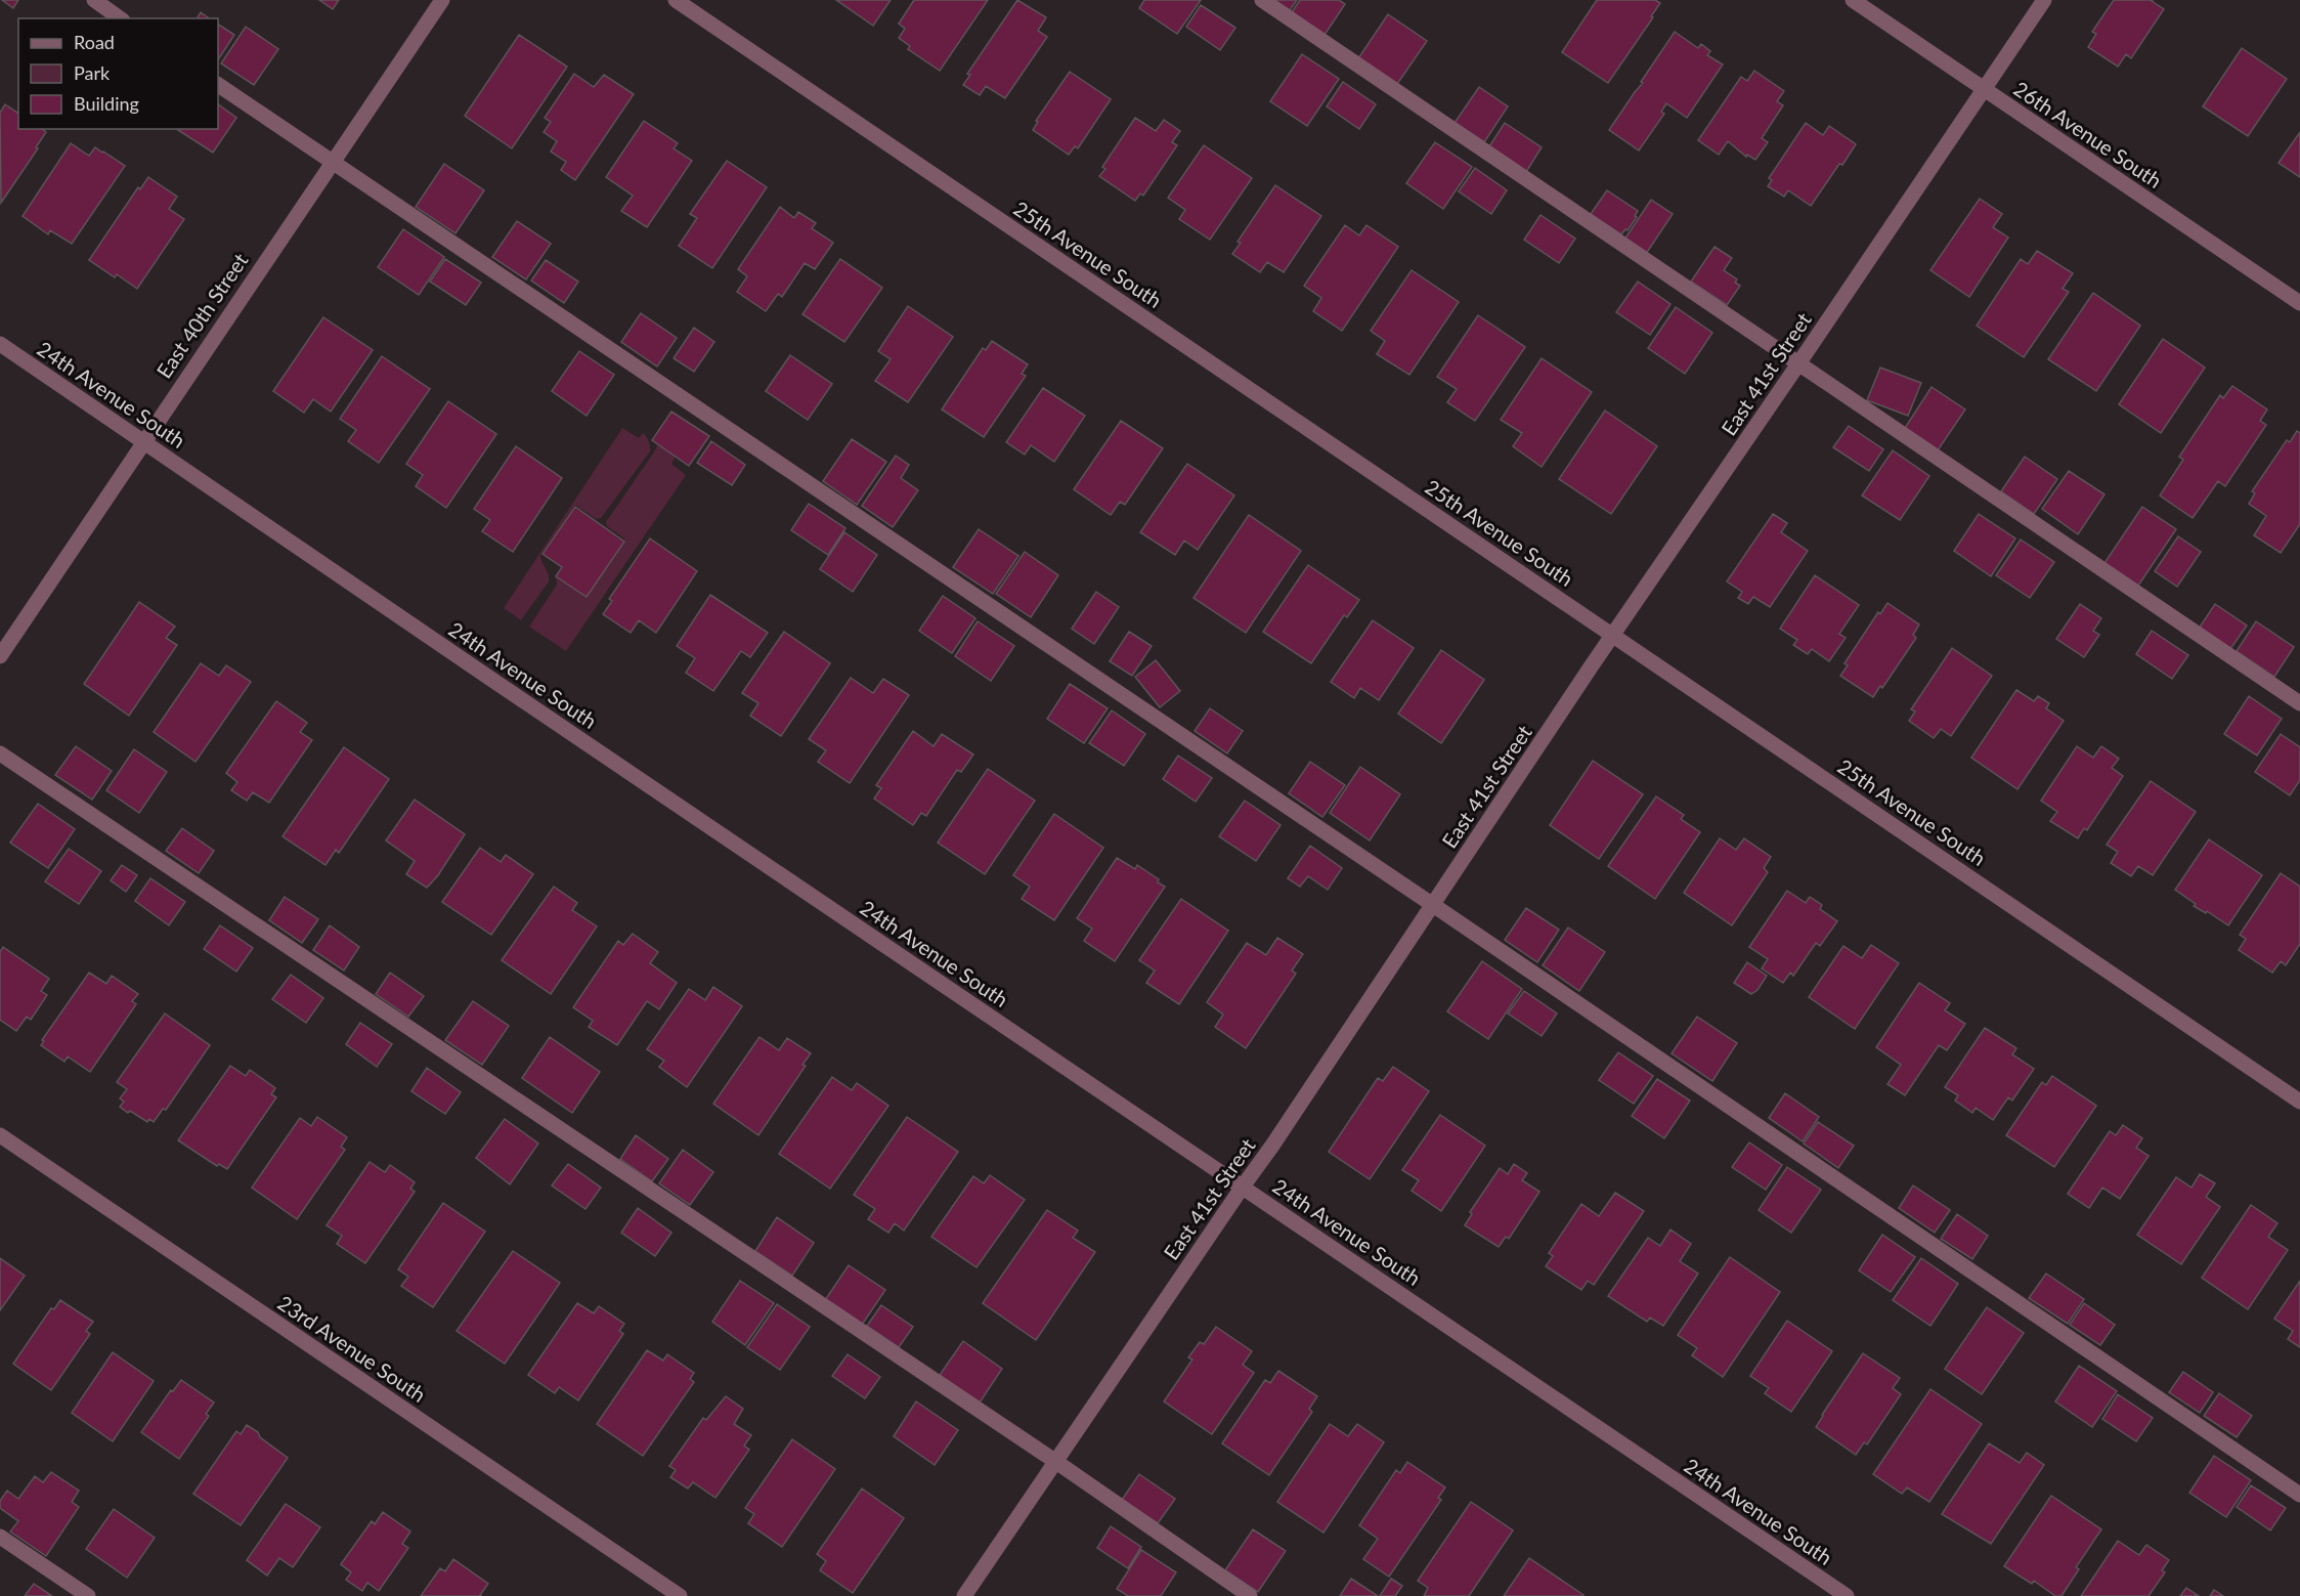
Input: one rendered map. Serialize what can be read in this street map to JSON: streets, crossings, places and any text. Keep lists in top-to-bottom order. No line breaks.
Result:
{"streets":{"street":["26th Avenue South","25th Avenue South","East 40th Street","East 41st Street","24th Avenue South","23rd Avenue South"]},"crossings":[["26th Avenue South","East 41st Street"],["25th Avenue South","East 41st Street"],["East 40th Street","24th Avenue South"],["East 41st Street","24th Avenue South"]],"legend":["Road","Park","Building"]}
